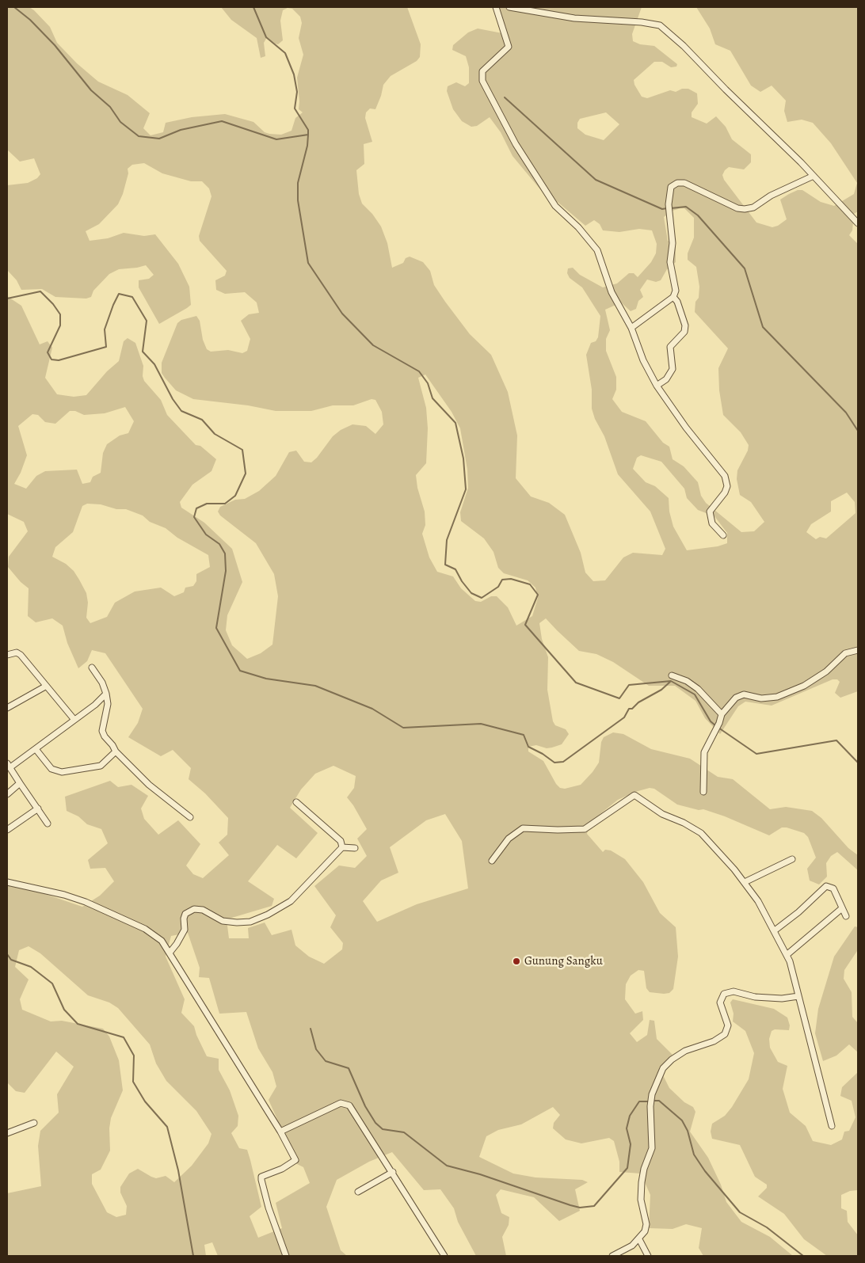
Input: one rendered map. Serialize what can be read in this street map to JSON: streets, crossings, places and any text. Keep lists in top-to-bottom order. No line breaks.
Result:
{"places":["Gunung Sangku"]}
